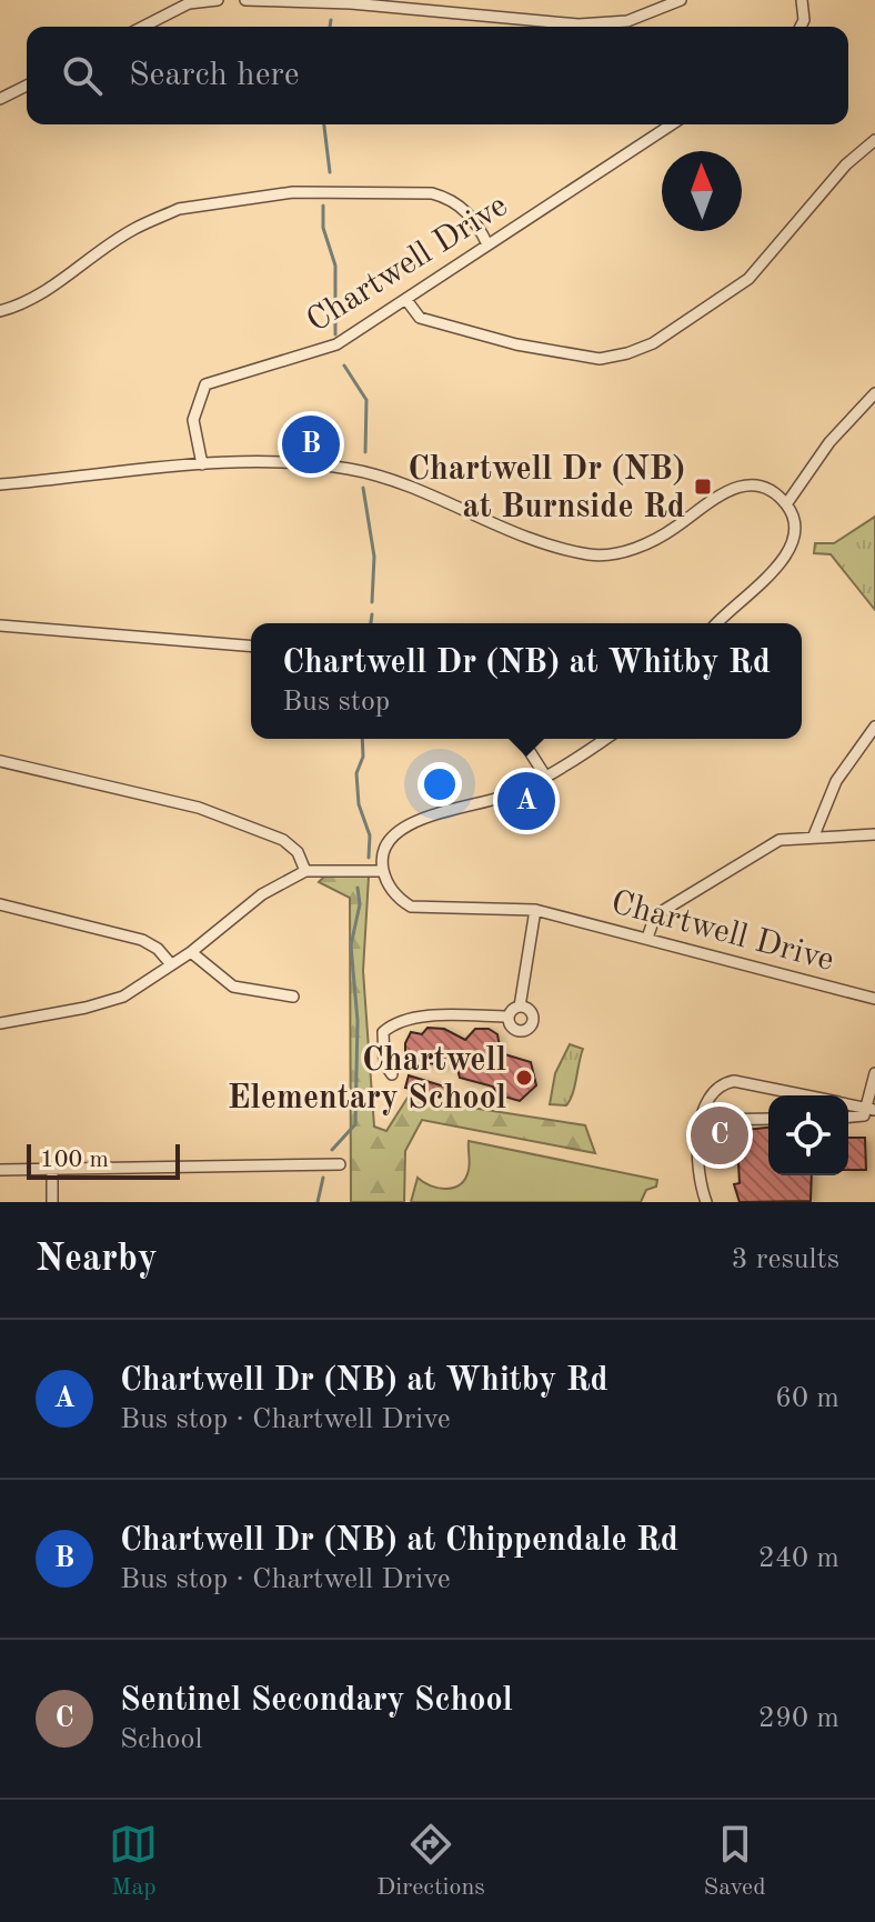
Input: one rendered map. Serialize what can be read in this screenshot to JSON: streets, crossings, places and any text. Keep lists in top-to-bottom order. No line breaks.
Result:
{"streets":{"street":["Chartwell Drive"]},"places":{"transit":["Chartwell Dr (NB) at Burnside Rd"],"other":["Chartwell Elementary School"]},"scale_bar":"100 m","north":"top","page":{"search":"Search here","pins":["B","A","C"],"popup":["Chartwell Dr (NB) at Whitby Rd","Bus stop"],"scale":"100 m","heading":["Nearby","3 results"],"list":[{"mark":"A","name":"Chartwell Dr (NB) at Whitby Rd","note":"Bus stop · Chartwell Drive","value":"60 m"},{"mark":"B","name":"Chartwell Dr (NB) at Chippendale Rd","note":"Bus stop · Chartwell Drive","value":"240 m"},{"mark":"C","name":"Sentinel Secondary School","note":"School","value":"290 m"}],"nav":["Map","Directions","Saved"]}}
